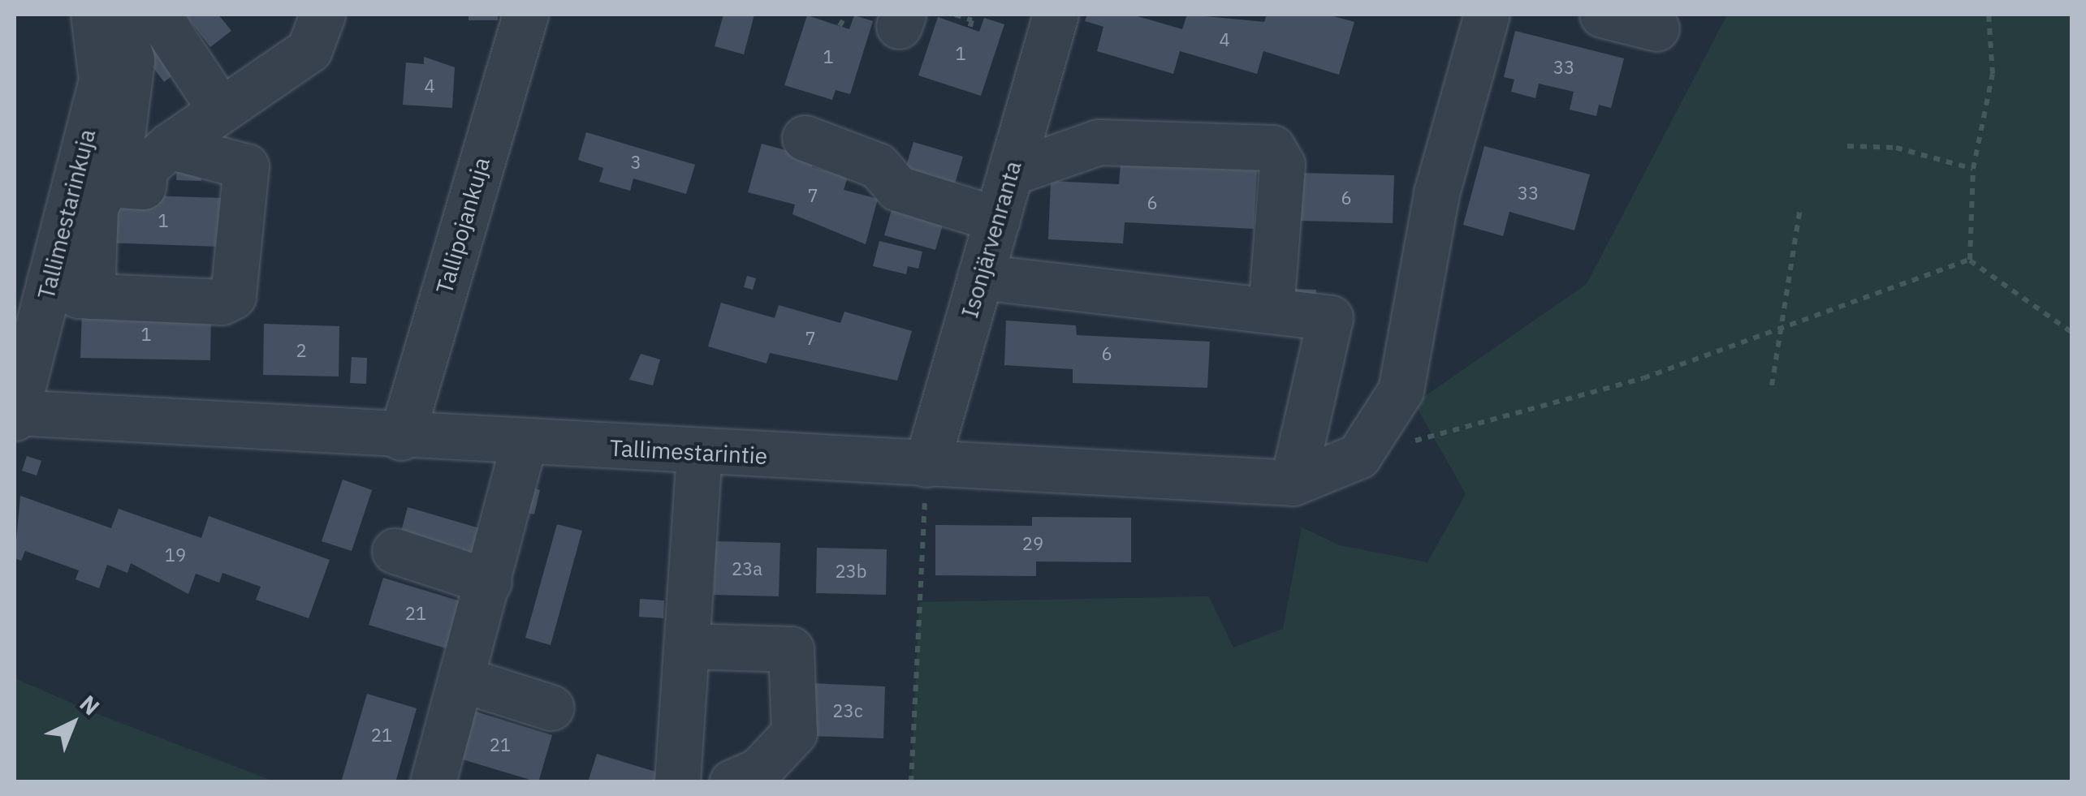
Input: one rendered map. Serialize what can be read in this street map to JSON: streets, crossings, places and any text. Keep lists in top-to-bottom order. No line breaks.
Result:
{"streets":{"street":["Tallimestarinkuja","Tallipojankuja","Isonjärvenranta","Tallimestarintie"]},"crossings":[["Tallimestarinkuja","Tallimestarintie"],["Tallipojankuja","Tallimestarintie"],["Isonjärvenranta","Tallimestarintie"]],"house_numbers":["4","1","1","33","4","3","33","7","6","6","1","1","7","2","6","29","19","23a","23b","21","23c","21","21"],"north":"top right"}
